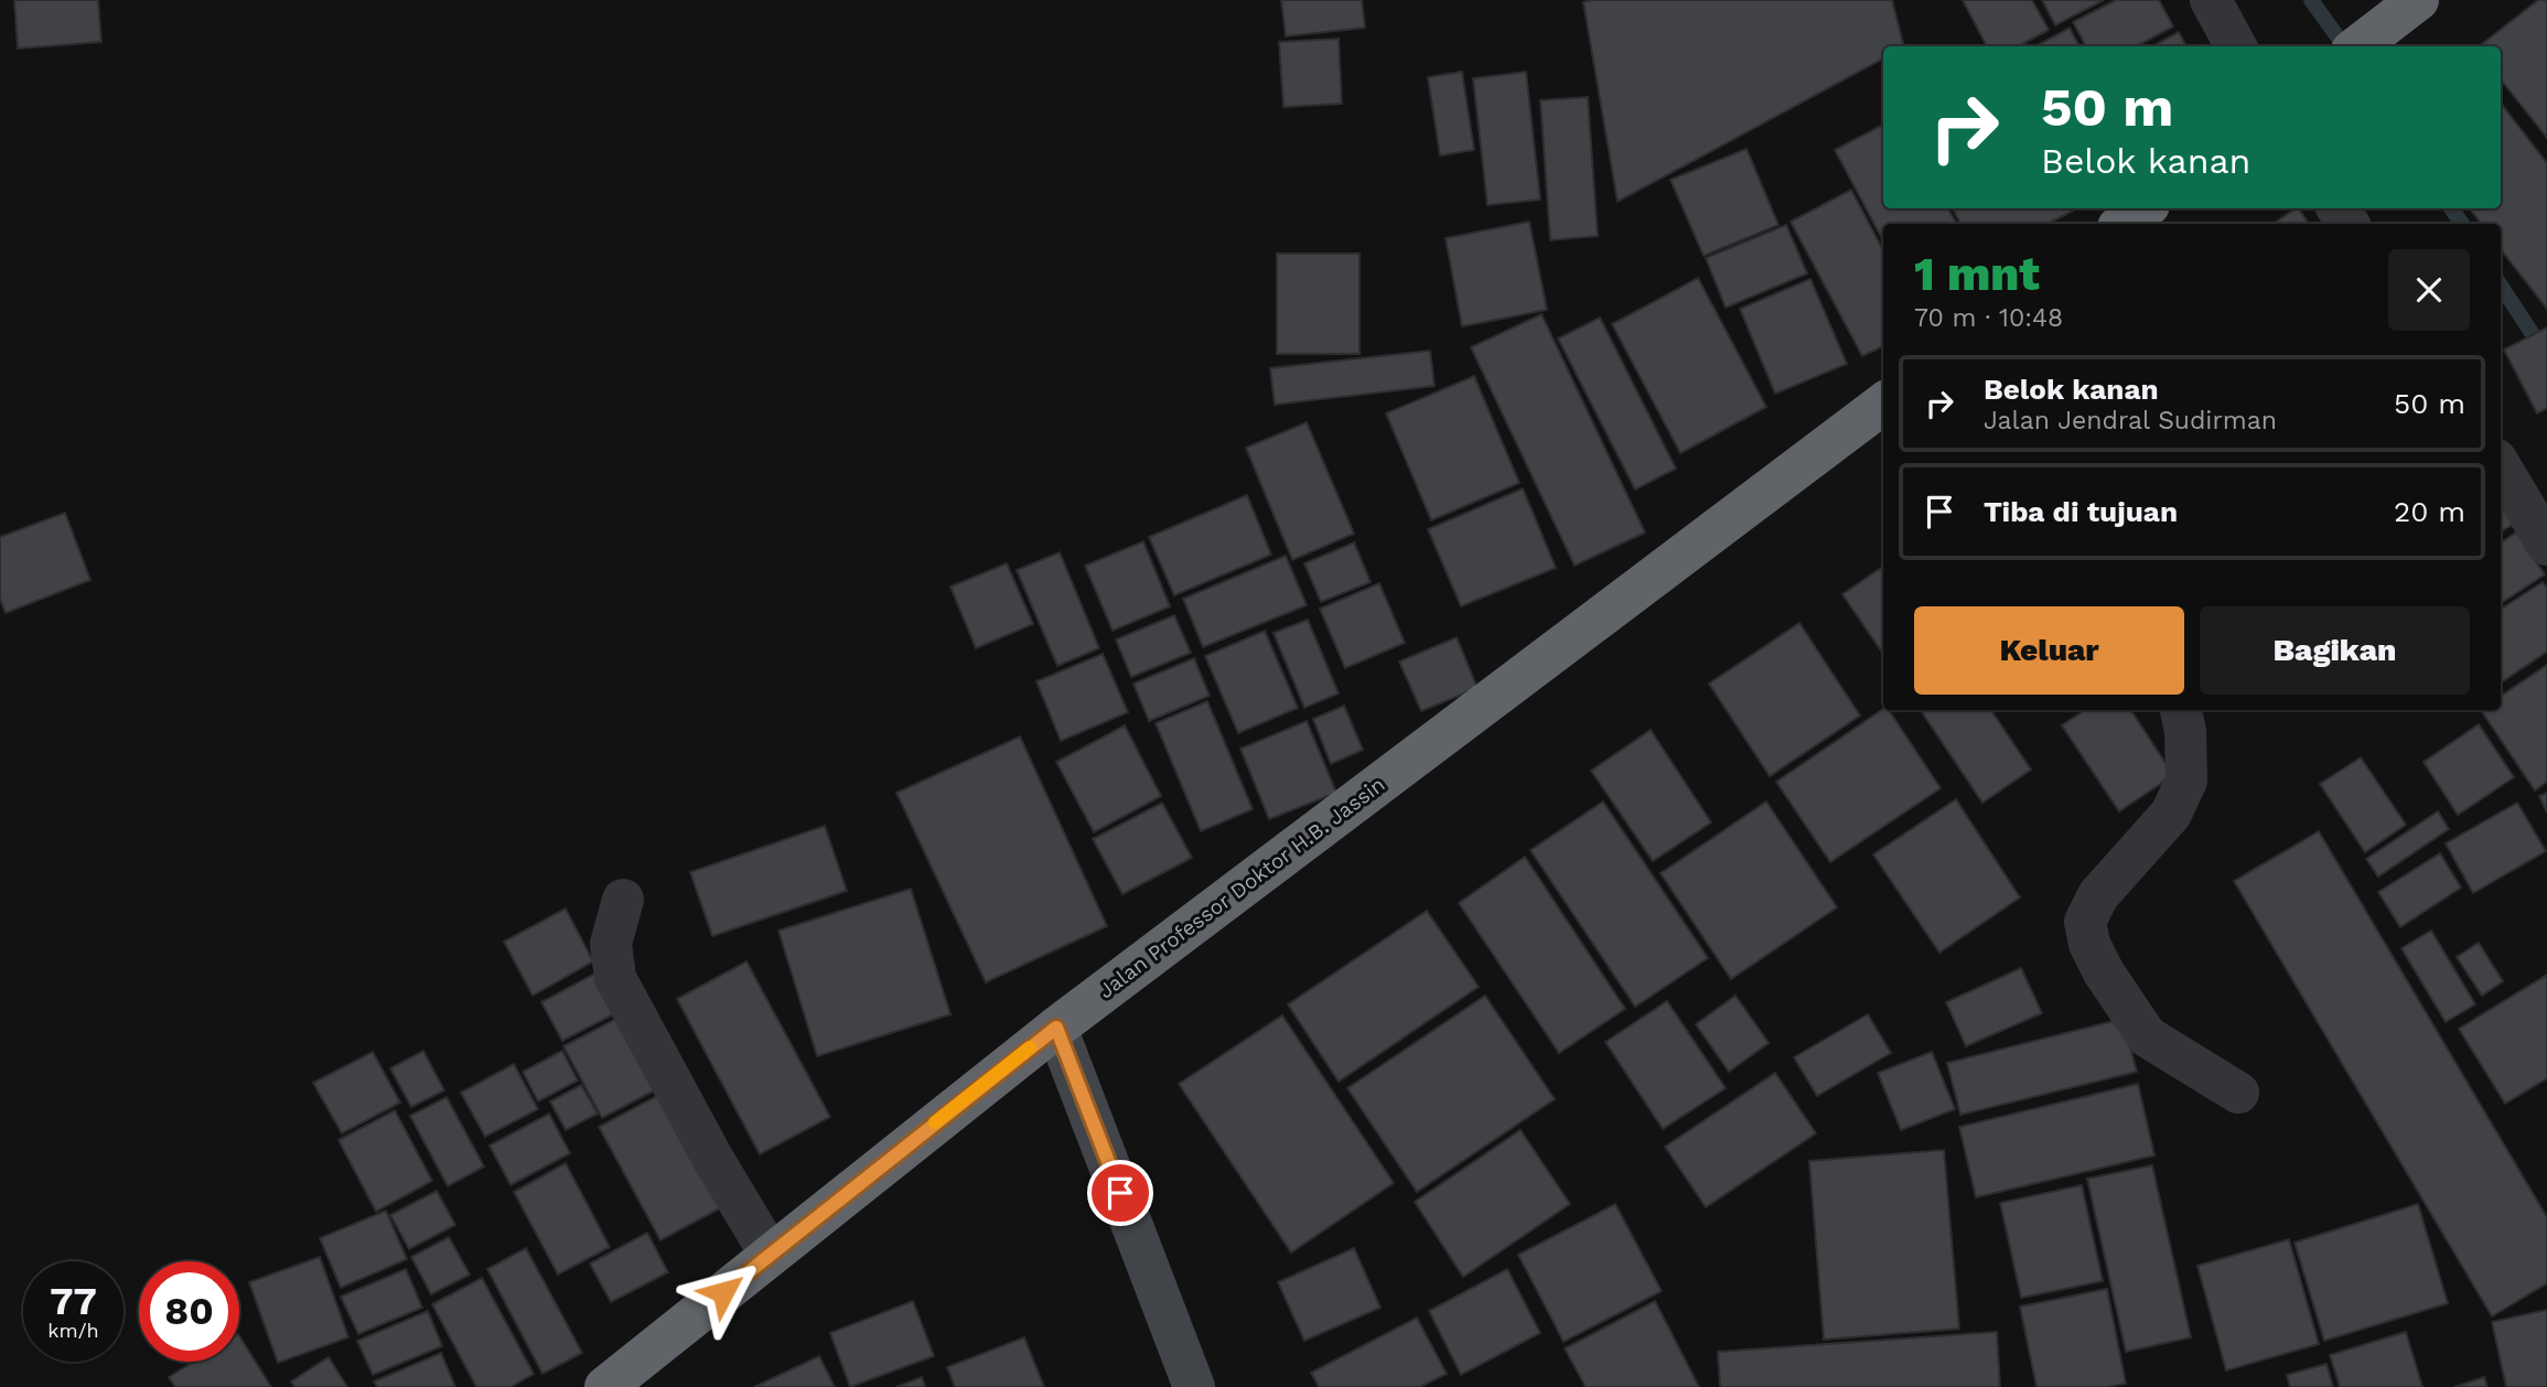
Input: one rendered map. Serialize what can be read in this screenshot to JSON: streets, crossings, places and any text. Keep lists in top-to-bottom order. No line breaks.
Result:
{"streets":{"highway":["Jalan Professor Doktor H.B. Jassin"]},"page":{"turn":["50 m","Belok kanan"],"heading":["1 mnt","70 m · 10:48"],"list":[{"name":"Belok kanan","note":"Jalan Jendral Sudirman","value":"50 m"},{"name":"Tiba di tujuan","value":"20 m"}],"buttons":["Keluar","Bagikan"],"speed":"77 km/h","limit":"80"}}
